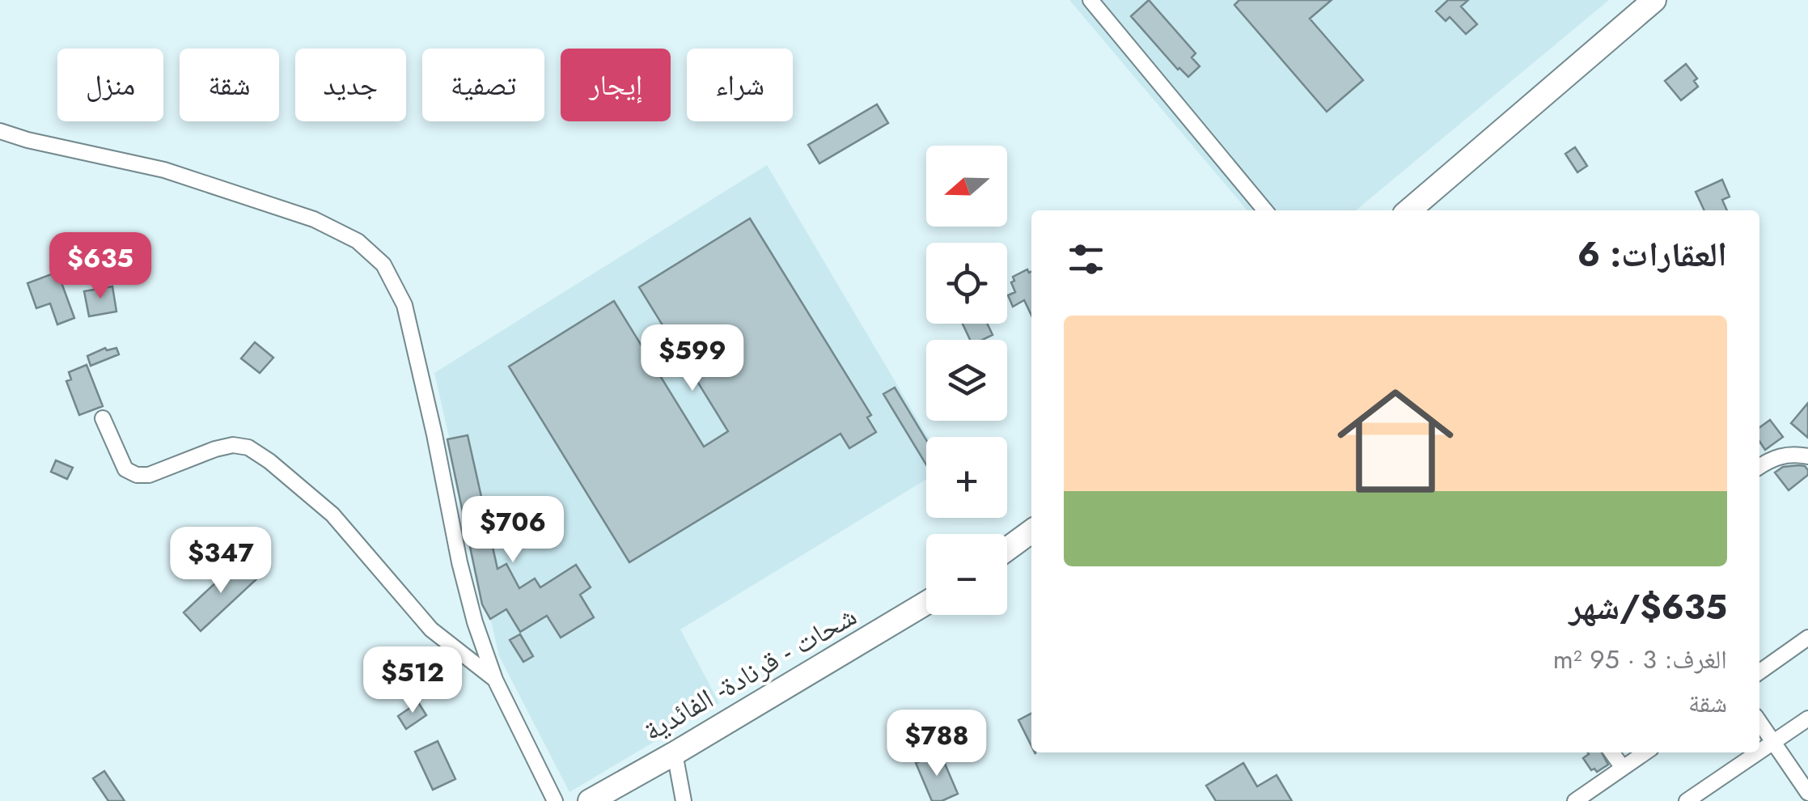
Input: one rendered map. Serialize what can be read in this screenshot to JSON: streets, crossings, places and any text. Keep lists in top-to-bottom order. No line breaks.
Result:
{"streets":{"main road":["شحات - قرنادة- الفائدية"]},"north":"left","page":{"chip":["شراء","إيجار","تصفية","جديد","شقة","منزل"],"map_buttons":["+","−"],"heading":"العقارات: 6","price":["$635","$599","$706","$347","$512","$788"],"list":[{"name":"$635/شهر","note":"الغرف: 3 · 95 m² · شقة"}]}}
